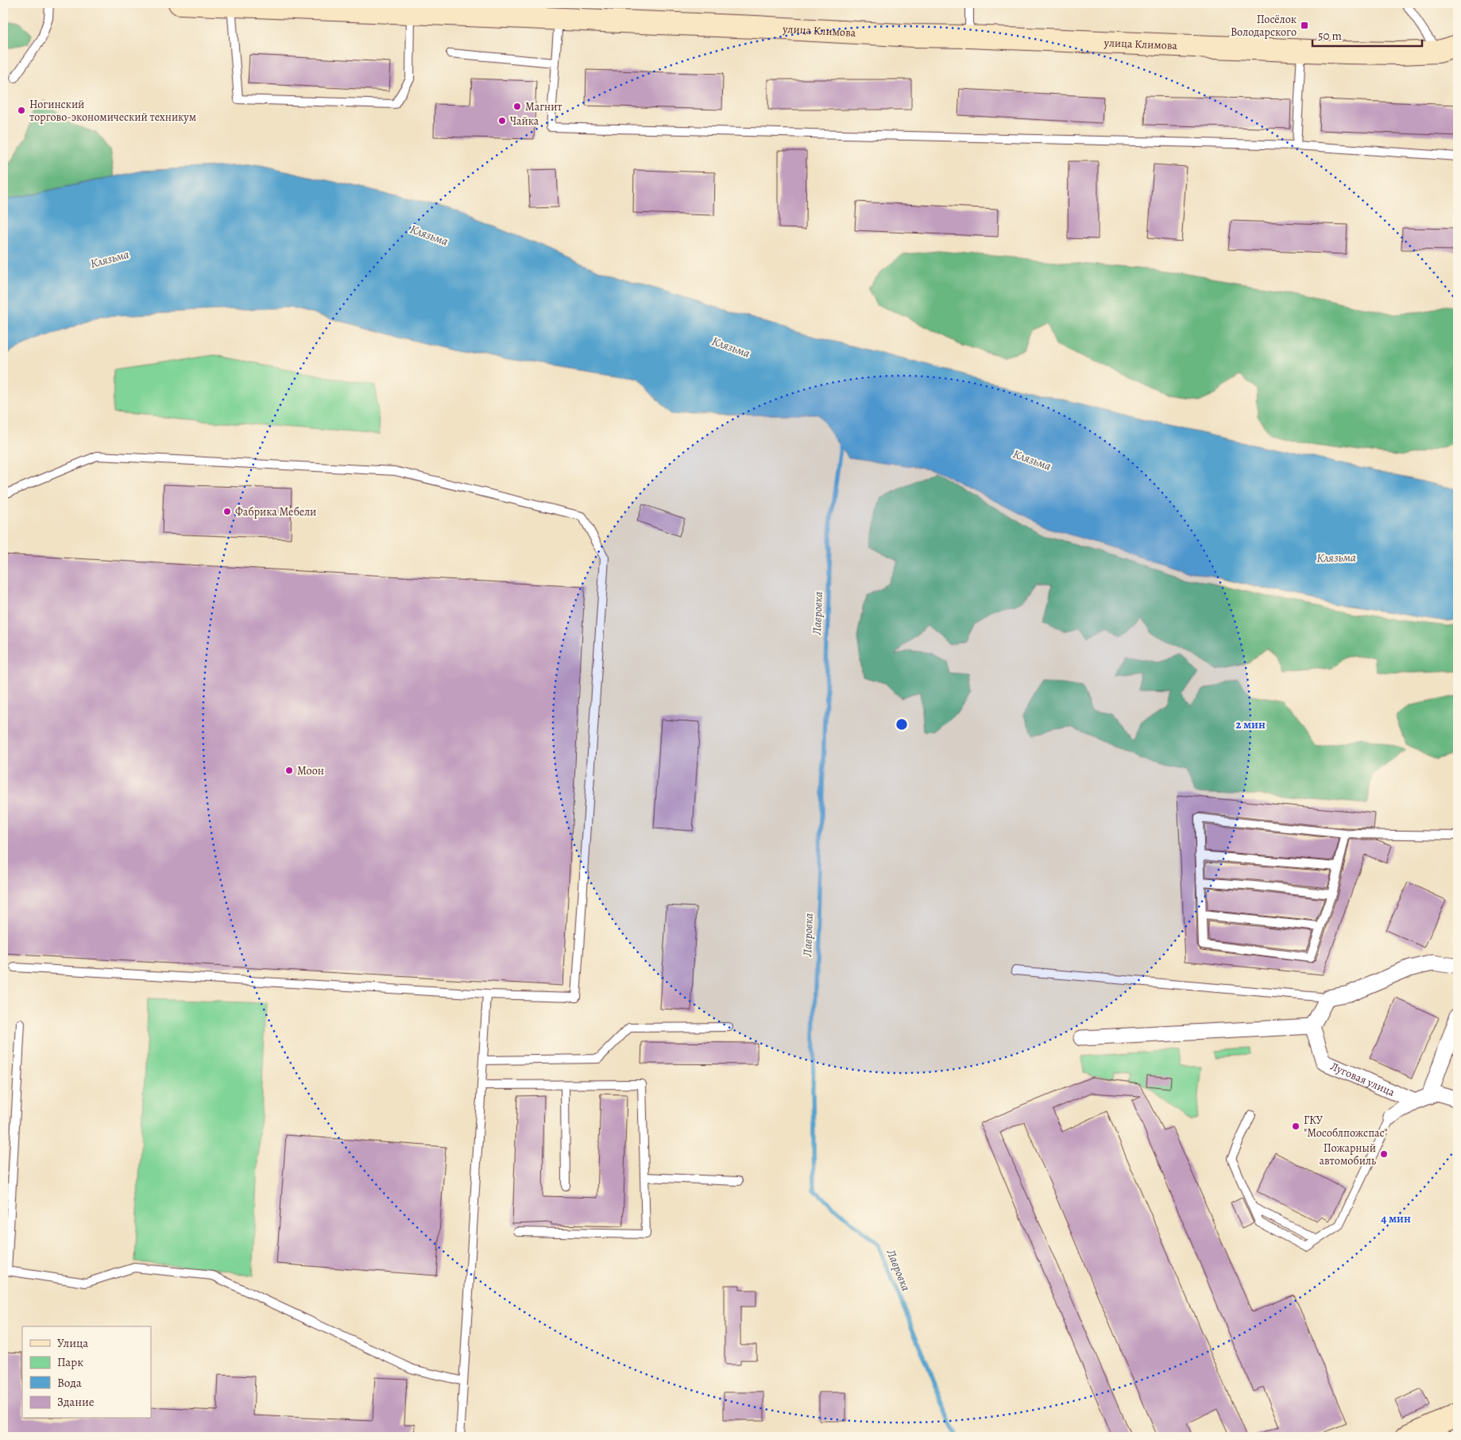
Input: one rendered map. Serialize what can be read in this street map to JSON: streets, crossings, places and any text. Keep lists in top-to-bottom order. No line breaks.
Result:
{"streets":{"main road":["улица Климова"],"street":["Луговая улица"]},"water":["Клязьма","Лавровка"],"places":{"transit":["Посёлок Володарского"],"other":["Магнит","Ногинский торгово-экономический техникум","Чайка","Фабрика Мебели","Моон","ГКУ \"Мособлпожспас\"","Пожарный автомобиль"]},"legend":["Улица","Парк","Вода","Здание"],"scale_bar":"50 m","rings":["2 мин","4 мин"]}
